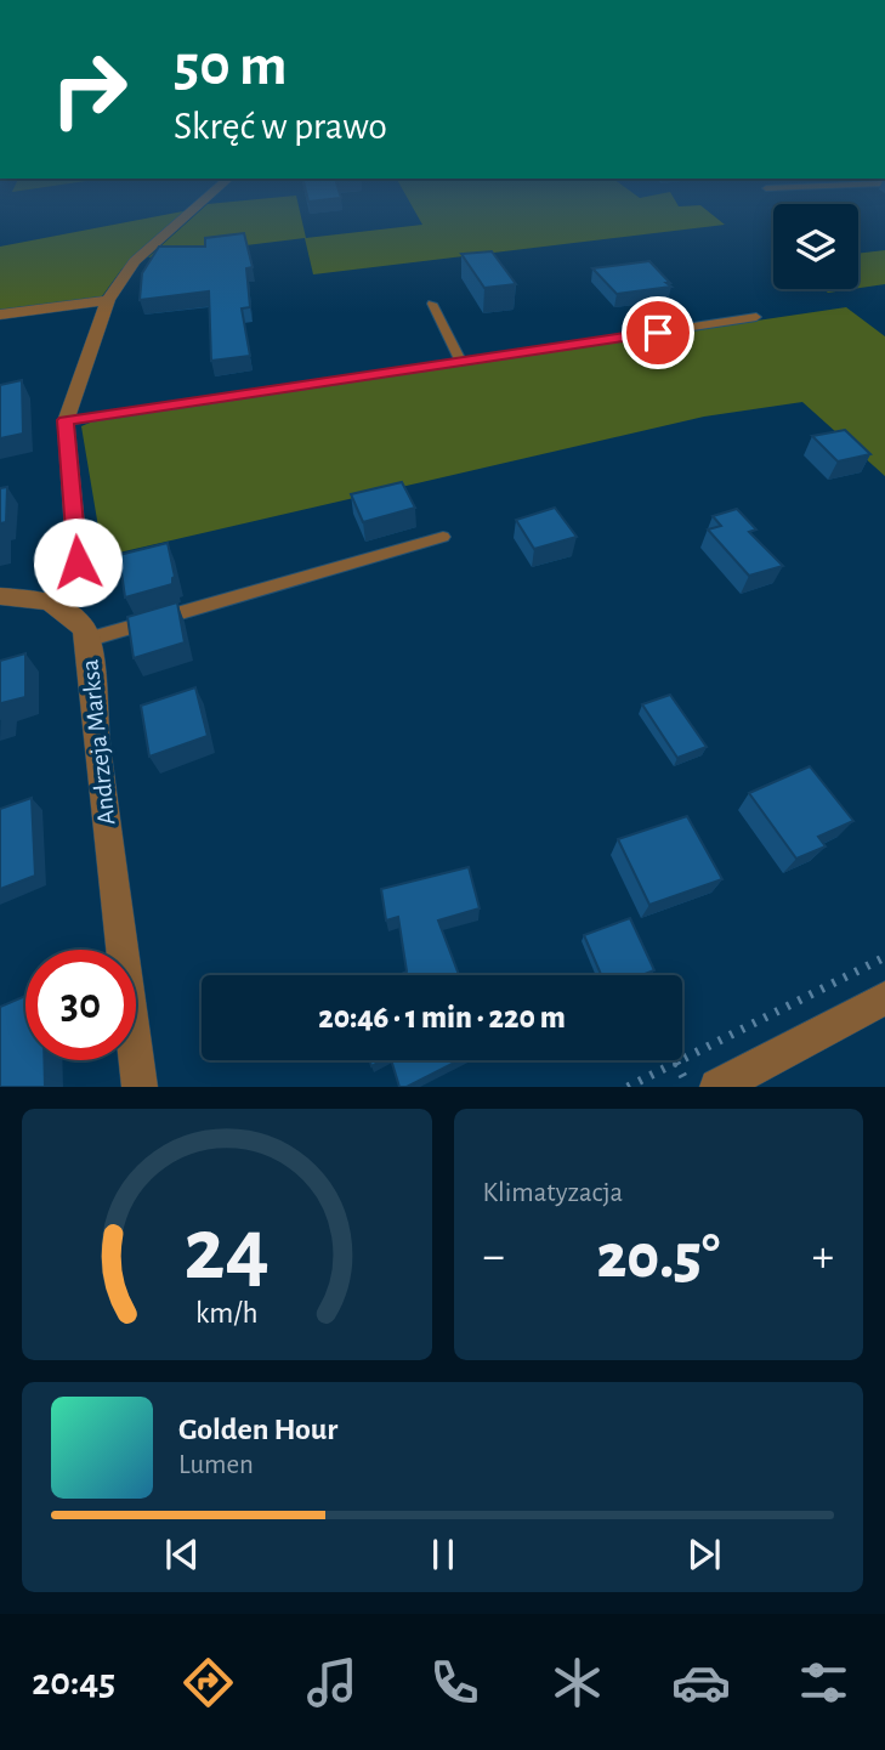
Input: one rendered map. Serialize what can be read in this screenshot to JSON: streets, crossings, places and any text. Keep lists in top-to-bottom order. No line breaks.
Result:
{"streets":{"street":["Andrzeja Marksa"]},"page":{"turn":["50 m","Skręć w prawo"],"limit":"30","trip":"20:46 · 1 min · 220 m","tile":"Klimatyzacja","heat":["−","20.5°","+"],"song":["Golden Hour","Lumen"],"tabs":"20:45","gauge":["24","km/h"]}}
